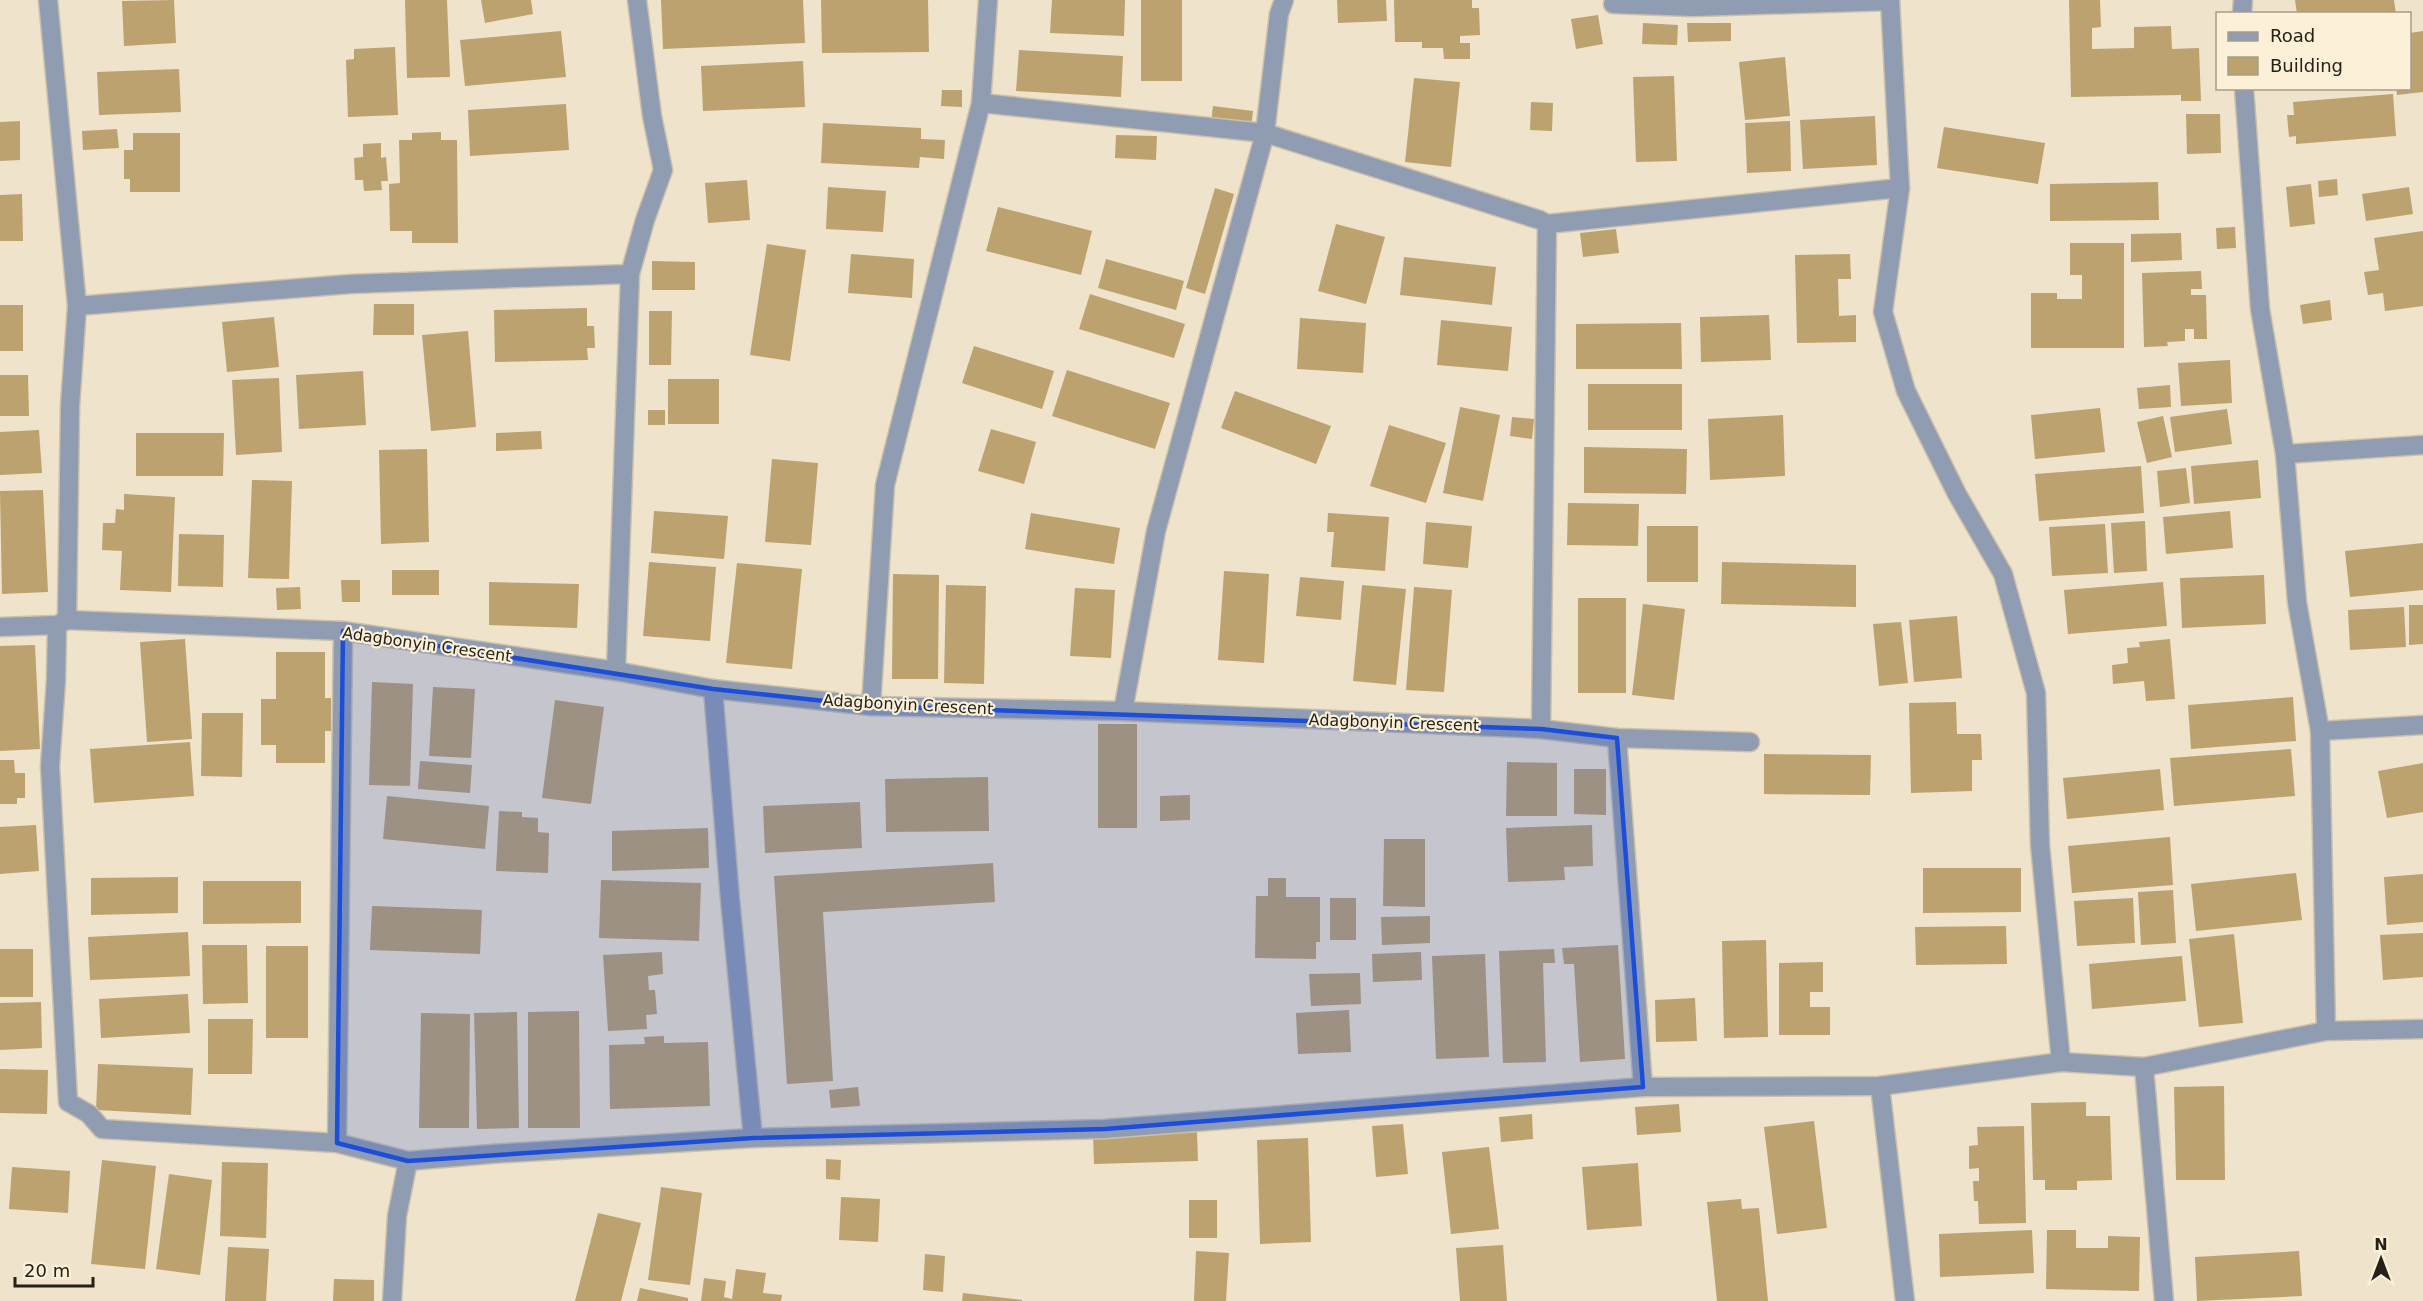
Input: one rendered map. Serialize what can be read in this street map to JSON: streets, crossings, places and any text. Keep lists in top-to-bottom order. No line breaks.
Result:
{"streets":{"street":["Adagbonyin Crescent"]},"legend":["Road","Building"],"scale_bar":"20 m","north":"top"}
